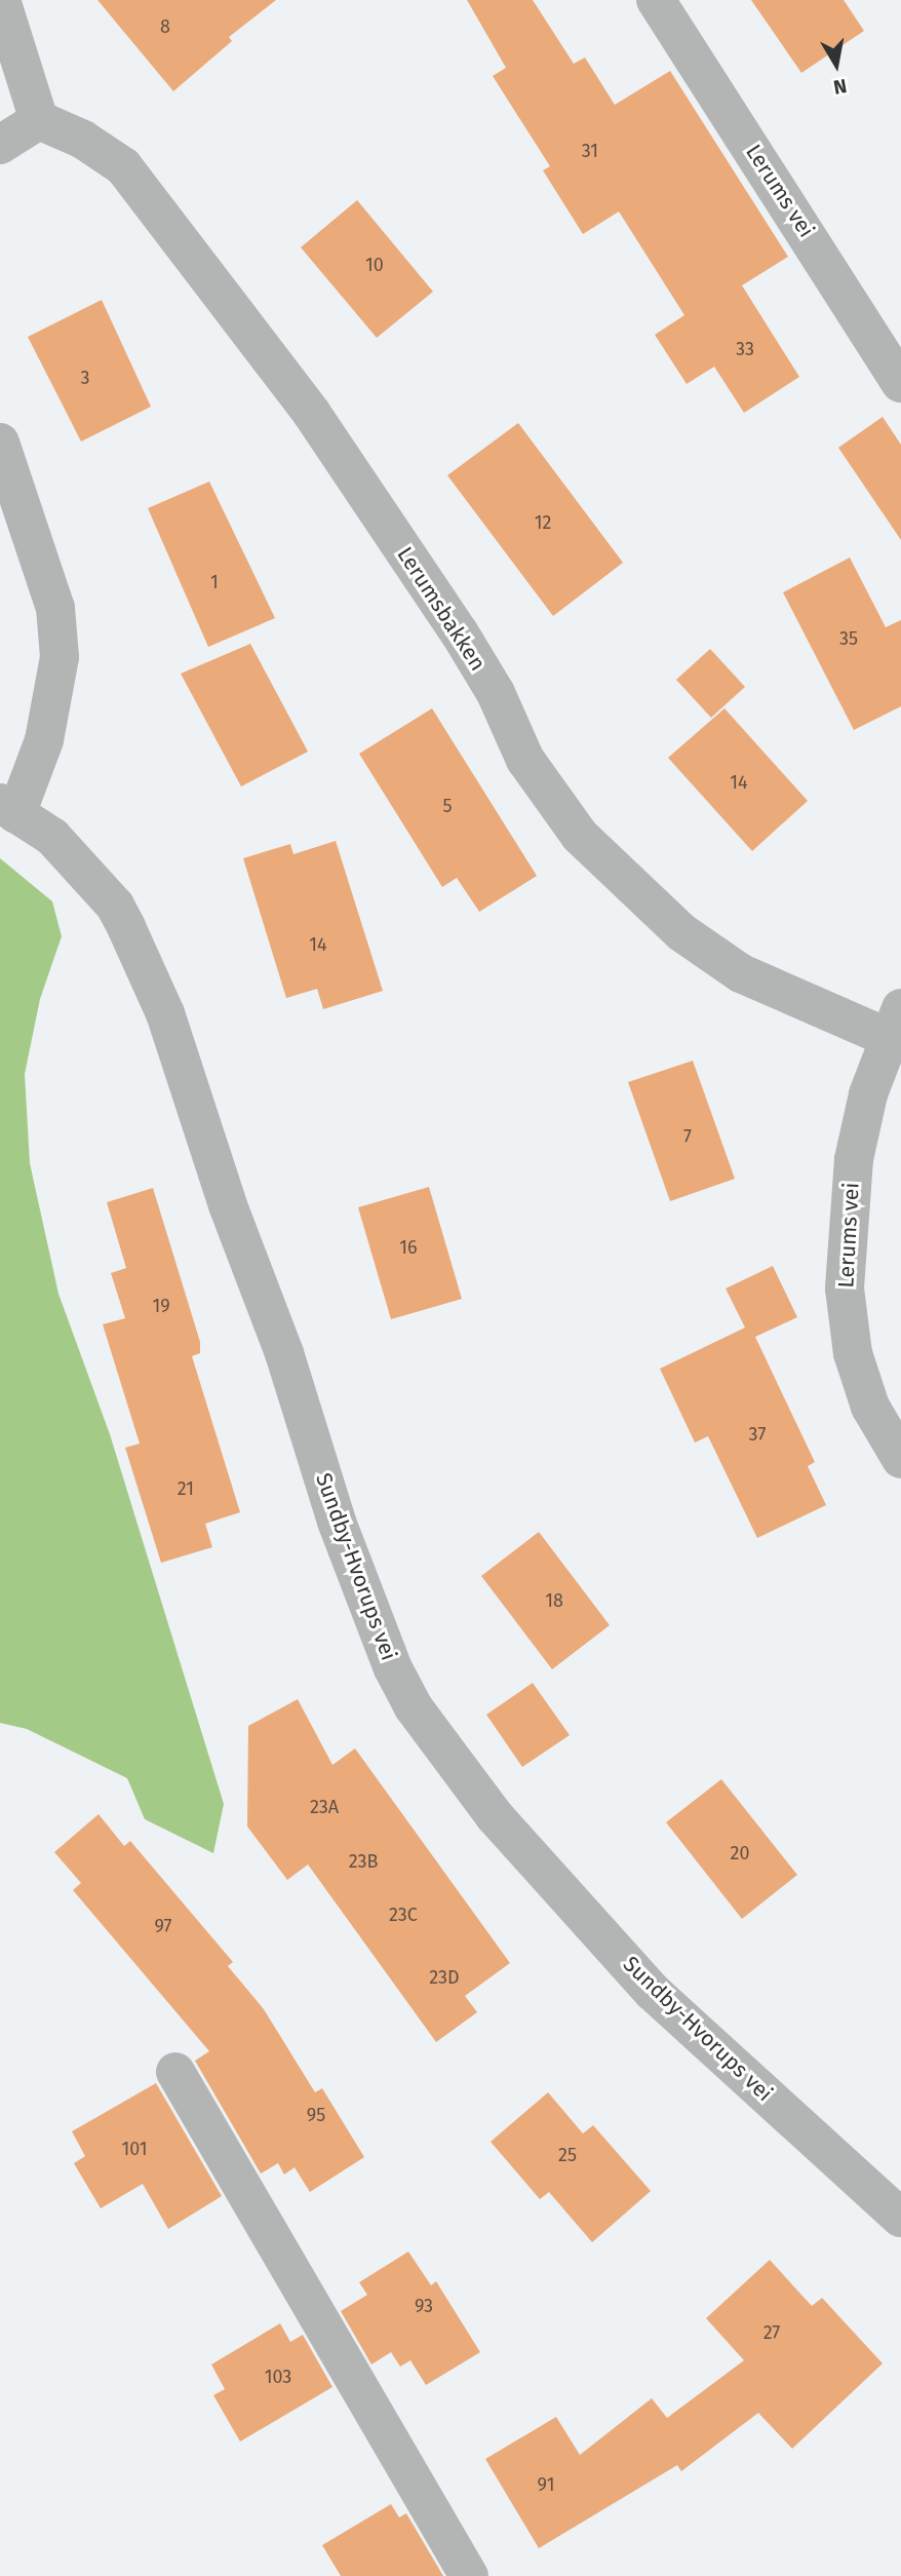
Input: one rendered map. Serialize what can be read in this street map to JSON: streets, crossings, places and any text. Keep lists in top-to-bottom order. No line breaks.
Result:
{"streets":{"street":["Lerums vei","Lerumsbakken","Sundby-Hvorups vei"]},"crossings":[["Lerums vei","Lerumsbakken"]],"house_numbers":["8","31","10","33","3","12","1","35","14","5","14","7","16","19","37","21","18","23A","20","23B","23C","97","23D","95","101","25","93","27","103","91"],"north":"bottom"}
